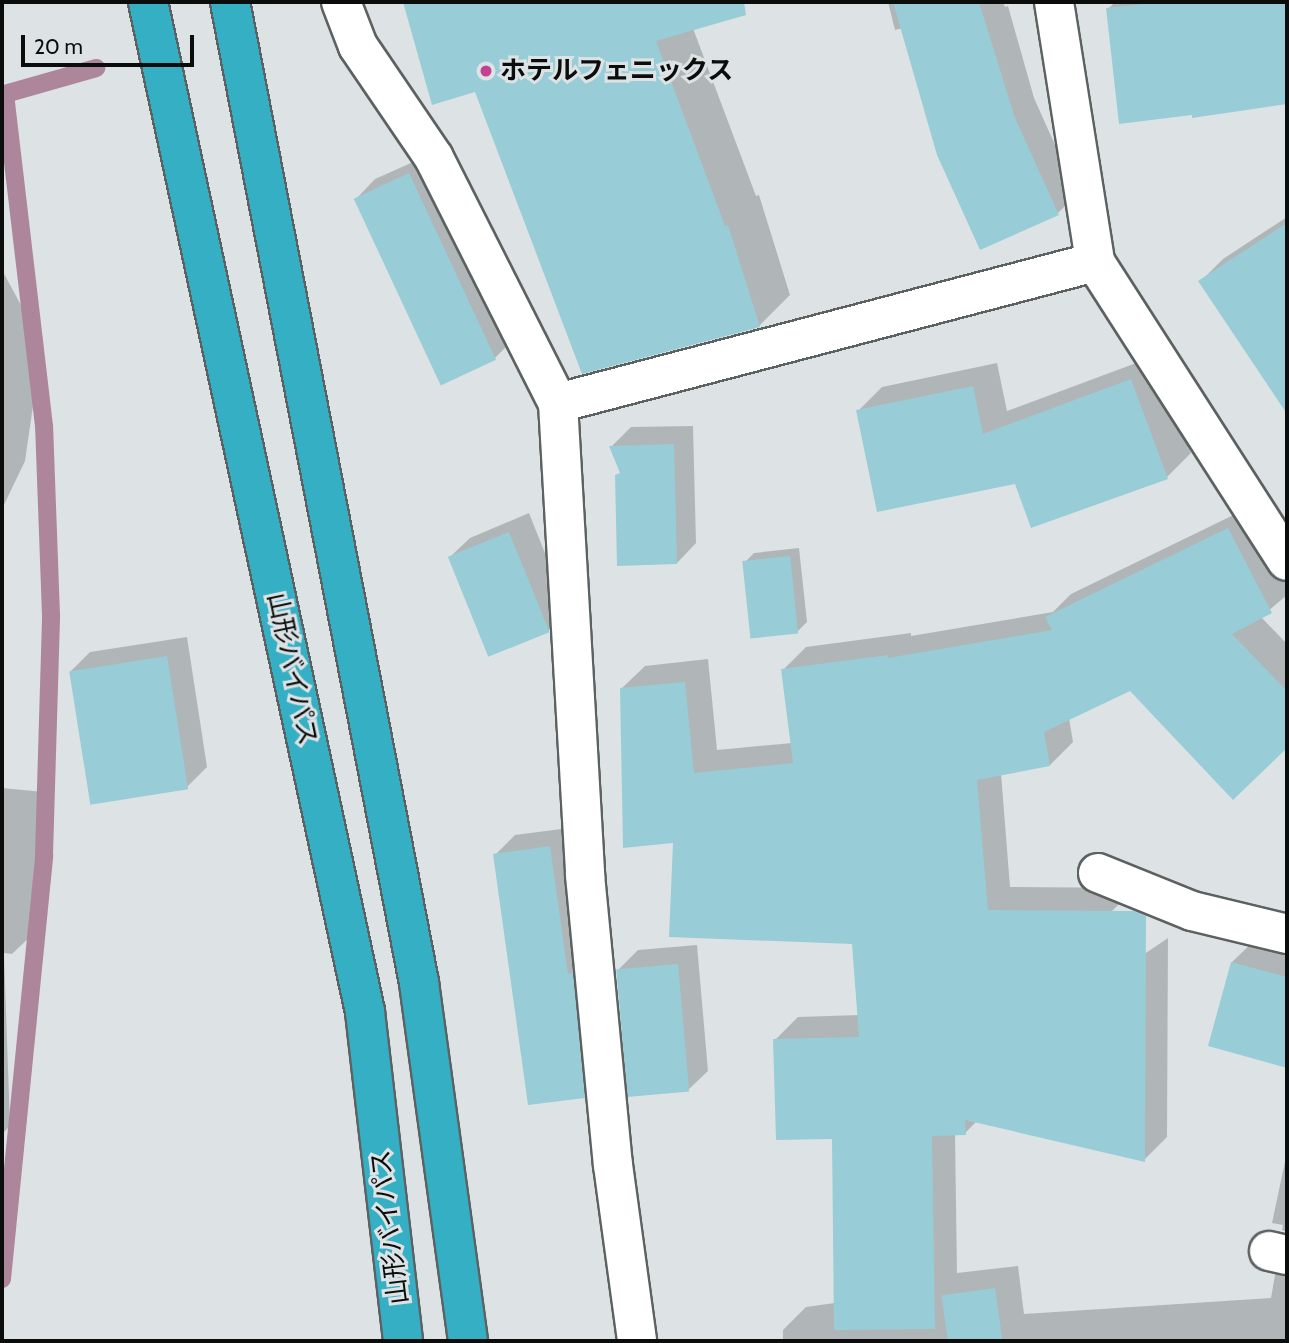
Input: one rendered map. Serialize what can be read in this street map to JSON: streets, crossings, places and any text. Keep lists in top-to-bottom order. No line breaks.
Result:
{"streets":{"highway":["山形バイパス"]},"places":["ホテルフェニックス"],"scale_bar":"20 m"}
